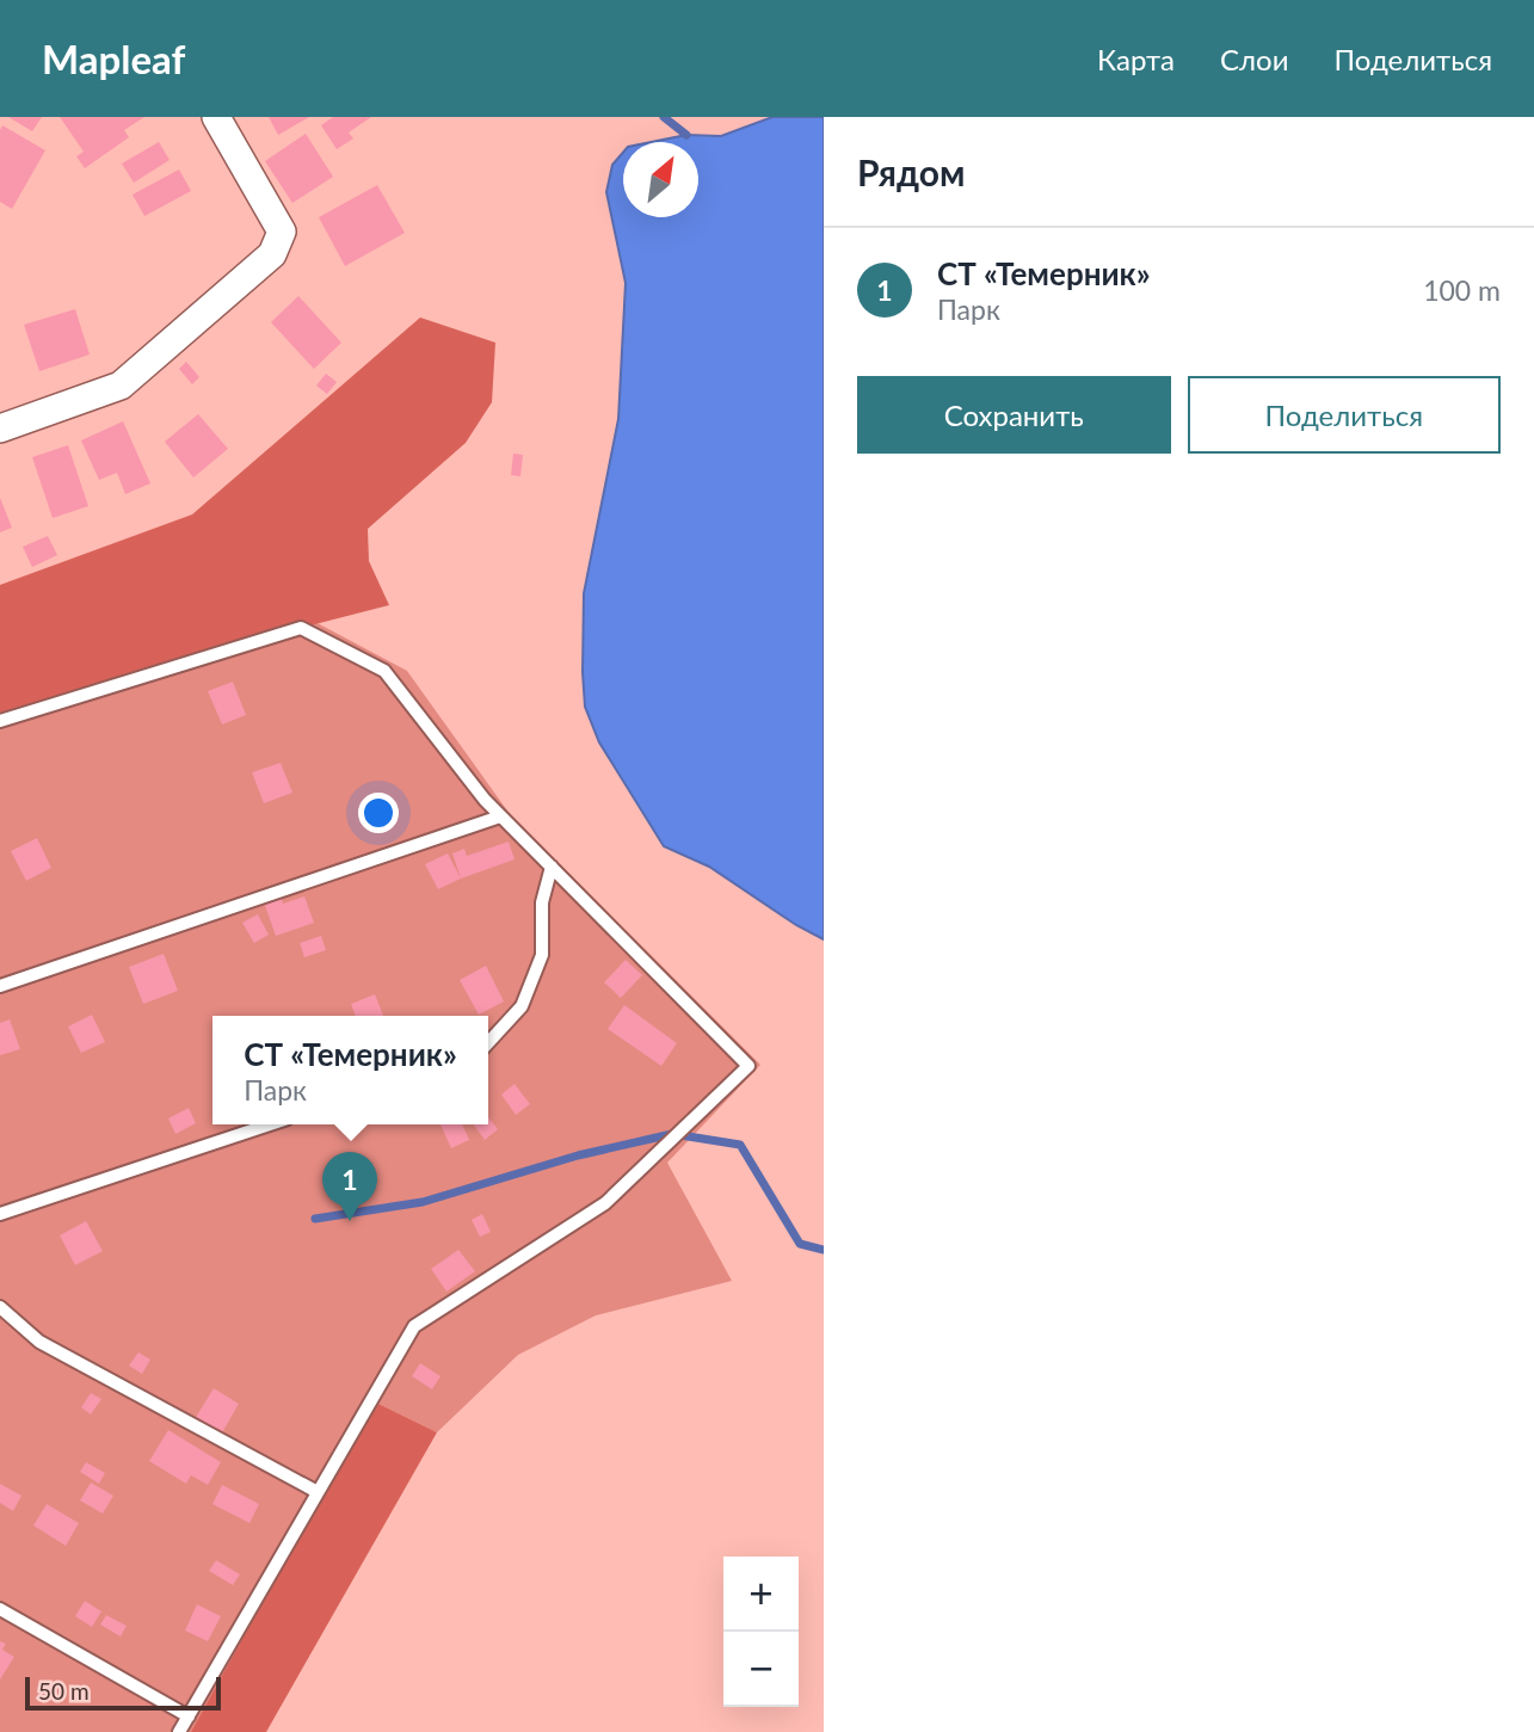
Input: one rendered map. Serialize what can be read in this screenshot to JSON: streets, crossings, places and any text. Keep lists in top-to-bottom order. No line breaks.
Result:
{"scale_bar":"50 m","north":"top right","page":{"header":"Mapleaf","nav":["Карта","Слои","Поделиться"],"heading":"Рядом","list":[{"mark":"1","name":"СТ «Темерник»","note":"Парк","value":"100 m"}],"buttons":["Сохранить","Поделиться"],"popup":["СТ «Темерник»","Парк"],"pins":"1","map_buttons":["+","−"],"scale":"50 m"}}
